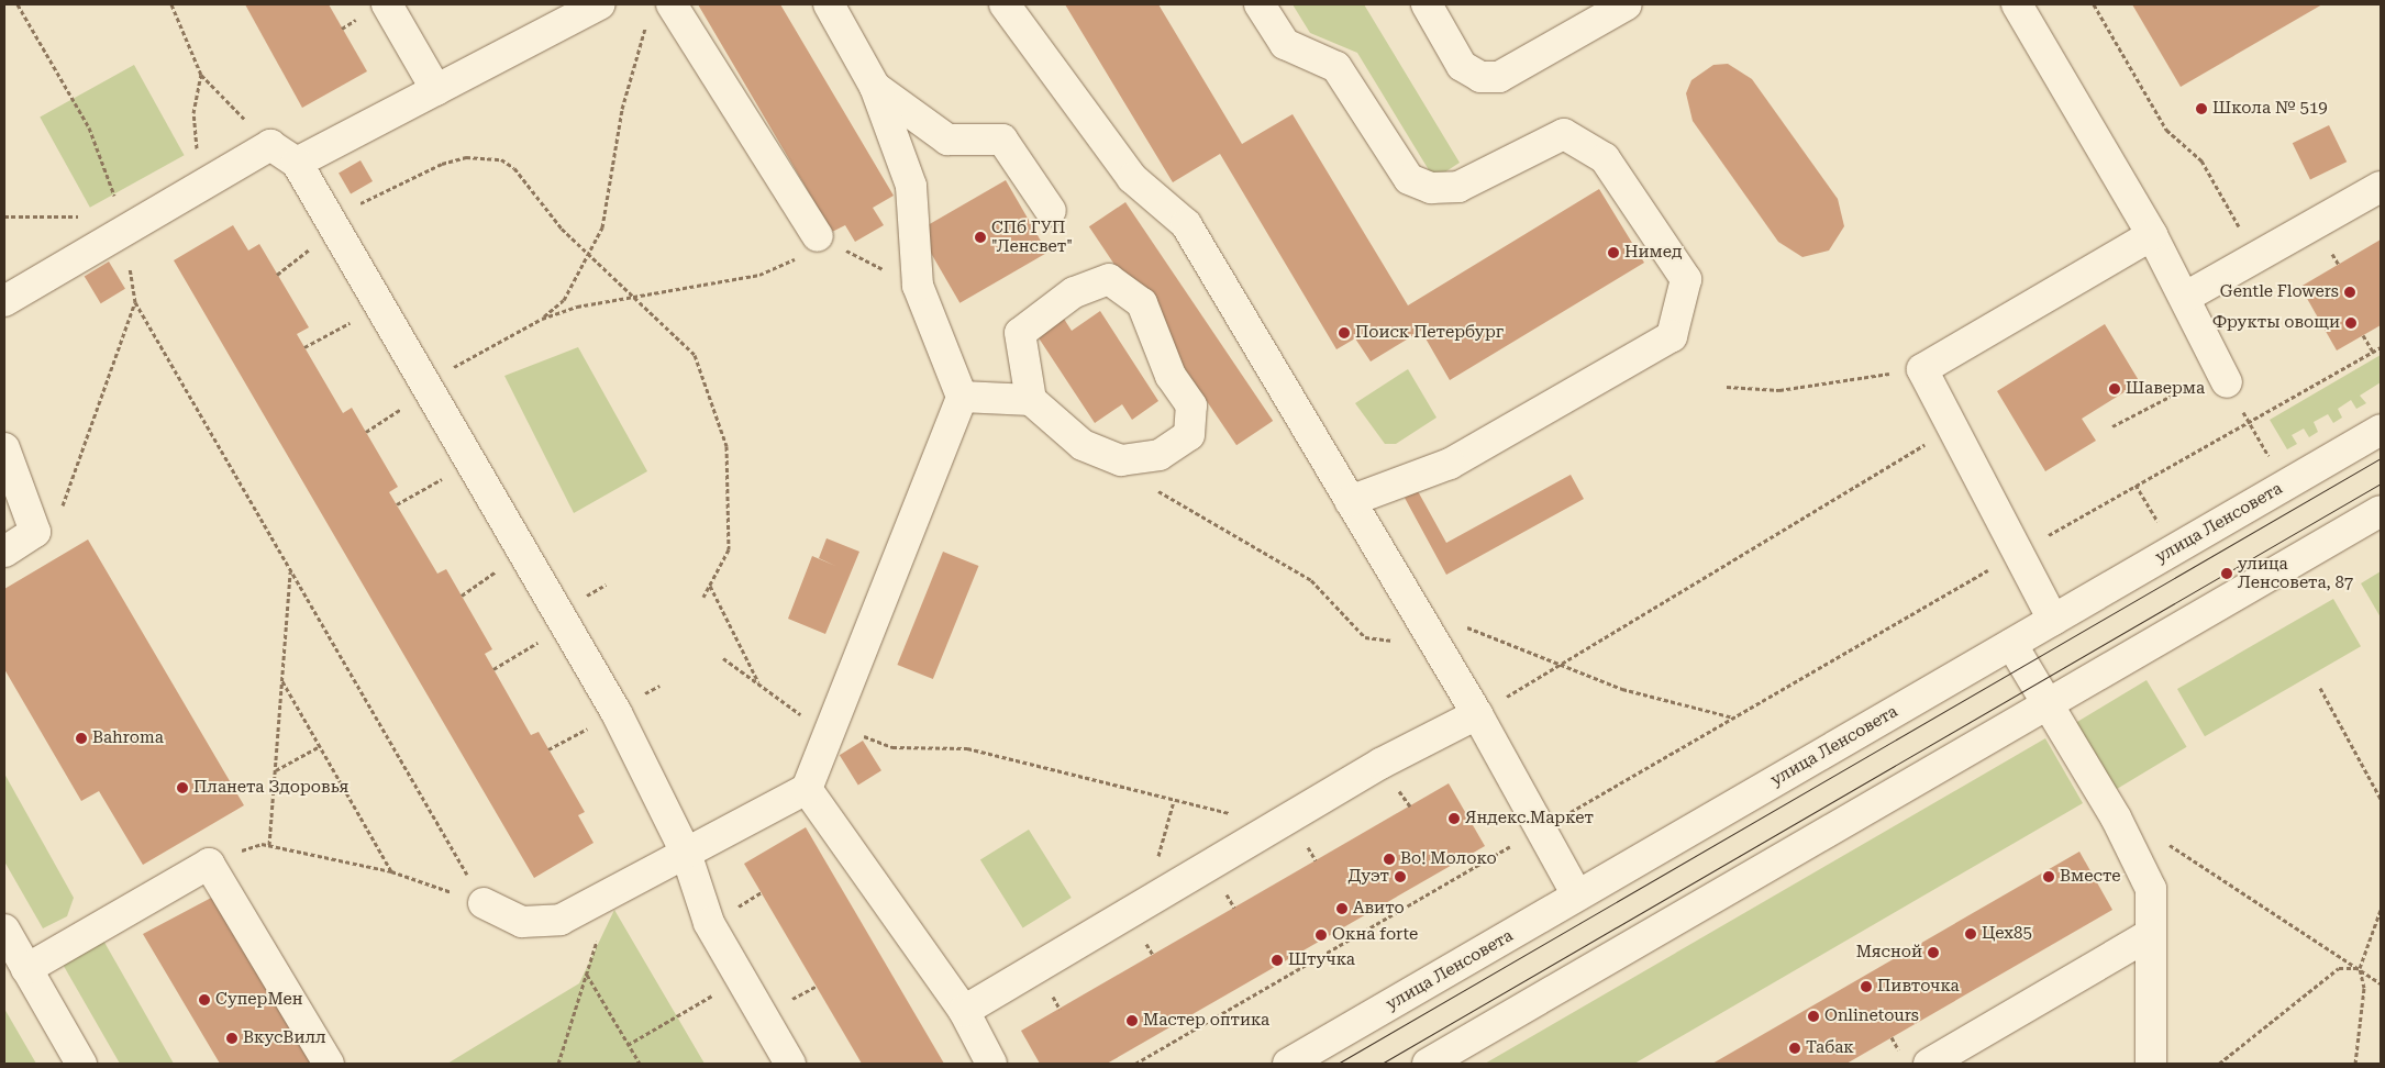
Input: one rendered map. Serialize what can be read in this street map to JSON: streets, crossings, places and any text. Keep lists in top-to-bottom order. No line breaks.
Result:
{"streets":{"street":["улица Ленсовета"]},"places":["Школа № 519","СПб ГУП \"Ленсвет\"","Нимед","Gentle Flowers","Фрукты овощи","Поиск Петербург","Шаверма","улица Ленсовета, 87","Bahroma","Планета Здоровья","Яндекс.Маркет","Во! Молоко","Дуэт","Вместе","Авито","Цех85","Окна forte","Мясной","Штучка","Пивточка","СуперМен","Onlinetours","Мастер оптика","ВкусВилл","Табак"]}
